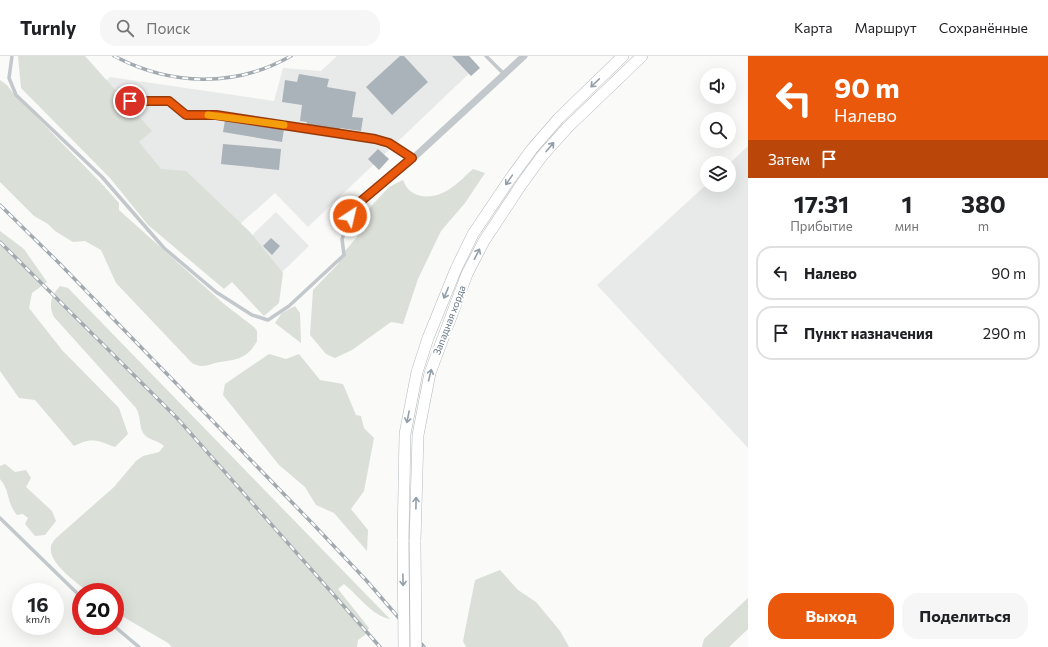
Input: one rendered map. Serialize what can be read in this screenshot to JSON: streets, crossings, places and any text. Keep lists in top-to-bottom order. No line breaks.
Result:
{"streets":{"highway":["Западная хорда"]},"page":{"header":"Turnly","search":"Поиск","nav":["Карта","Маршрут","Сохранённые"],"turn":["90 m","Налево"],"then":"Затем","eta":["17:31","Прибытие","1","мин","380","m"],"list":[{"name":"Налево","value":"90 m"},{"name":"Пункт назначения","value":"290 m"}],"speed":"16 km/h","limit":"20","buttons":["Выход","Поделиться"]}}
